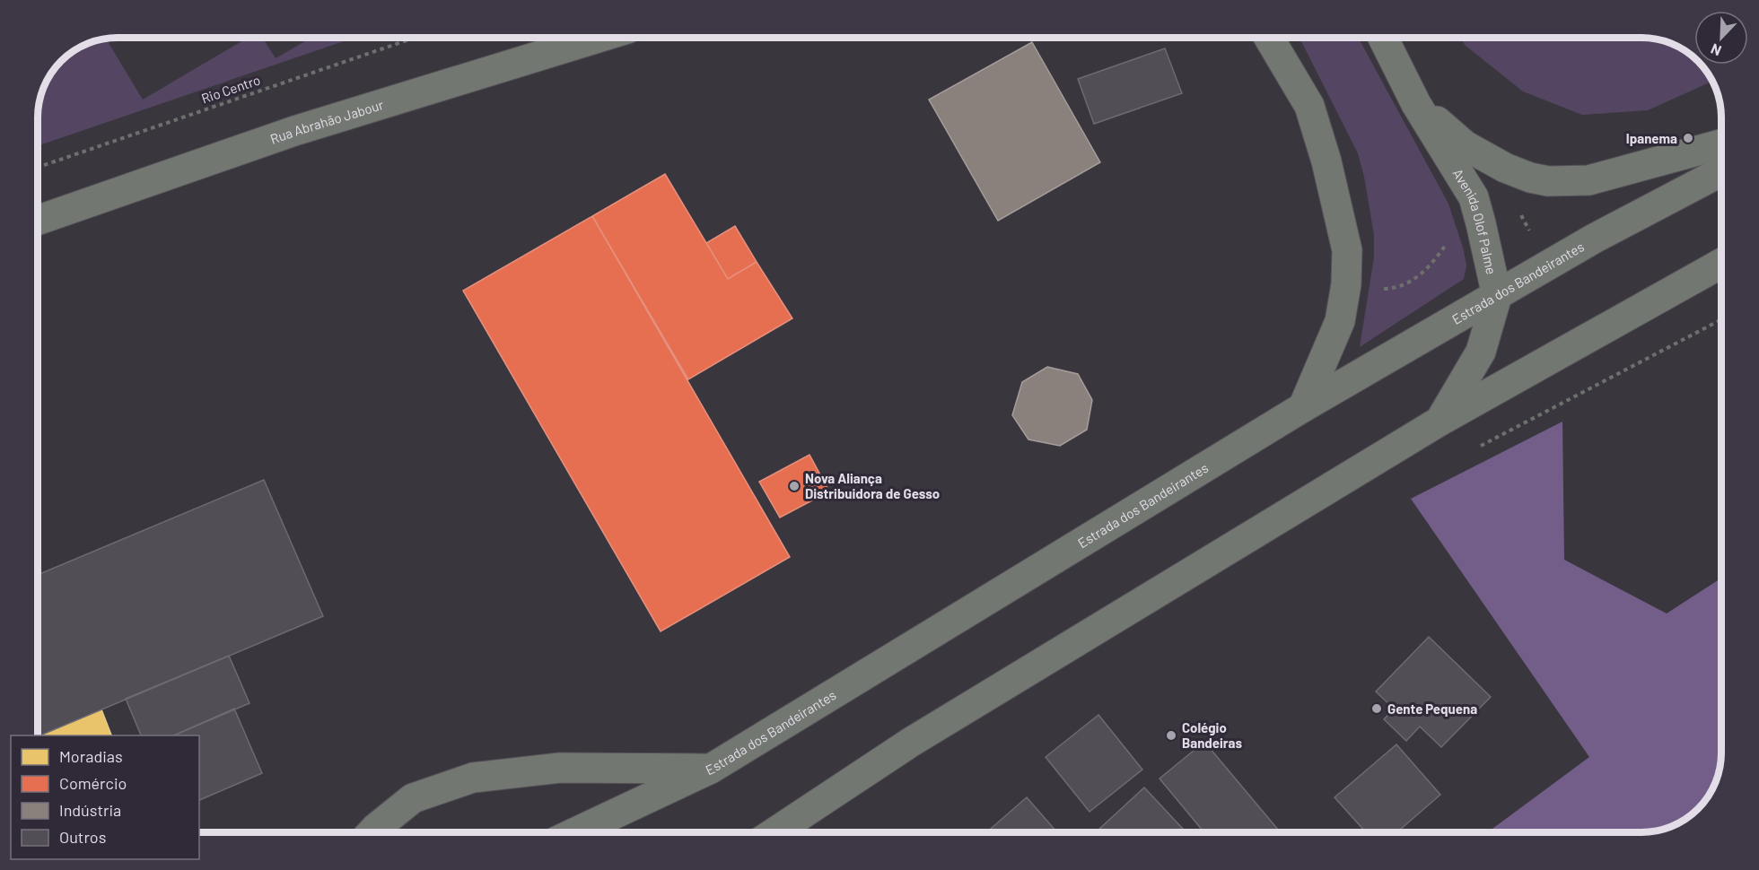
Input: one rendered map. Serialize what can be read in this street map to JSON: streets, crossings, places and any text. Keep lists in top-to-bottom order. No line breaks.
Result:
{"streets":{"main road":["Rua Abrahão Jabour","Avenida Olof Palme","Estrada dos Bandeirantes"],"path":["Rio Centro"]},"crossings":[["Avenida Olof Palme","Estrada dos Bandeirantes"]],"places":["Ipanema","Nova Aliança Distribuidora de Gesso","Gente Pequena","Colégio Bandeiras"],"legend":["Moradias","Comércio","Indústria","Outros"],"north":"bottom left"}
